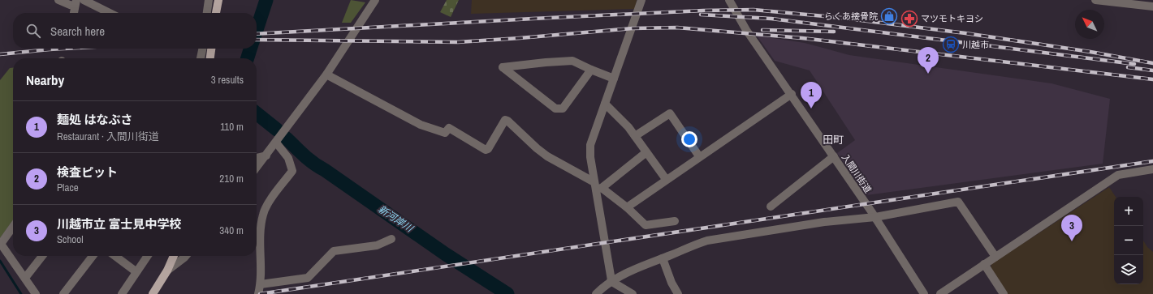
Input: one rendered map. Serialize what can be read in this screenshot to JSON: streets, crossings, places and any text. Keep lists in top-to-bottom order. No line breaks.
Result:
{"streets":{"street":["入間川街道"]},"districts":["田町"],"water":["新河岸川"],"places":{"shop":["らくあ接骨院"],"pharmacy":["マツモトキヨシ"],"station":["川越市"]},"north":"top left","page":{"search":"Search here","pins":["2","1","3"],"heading":["Nearby","3 results"],"list":[{"mark":"1","name":"麺処 はなぶさ","note":"Restaurant · 入間川街道","value":"110 m"},{"mark":"2","name":"検査ピット","note":"Place","value":"210 m"},{"mark":"3","name":"川越市立 富士見中学校","note":"School","value":"340 m"}],"map_buttons":["+","−"]}}
